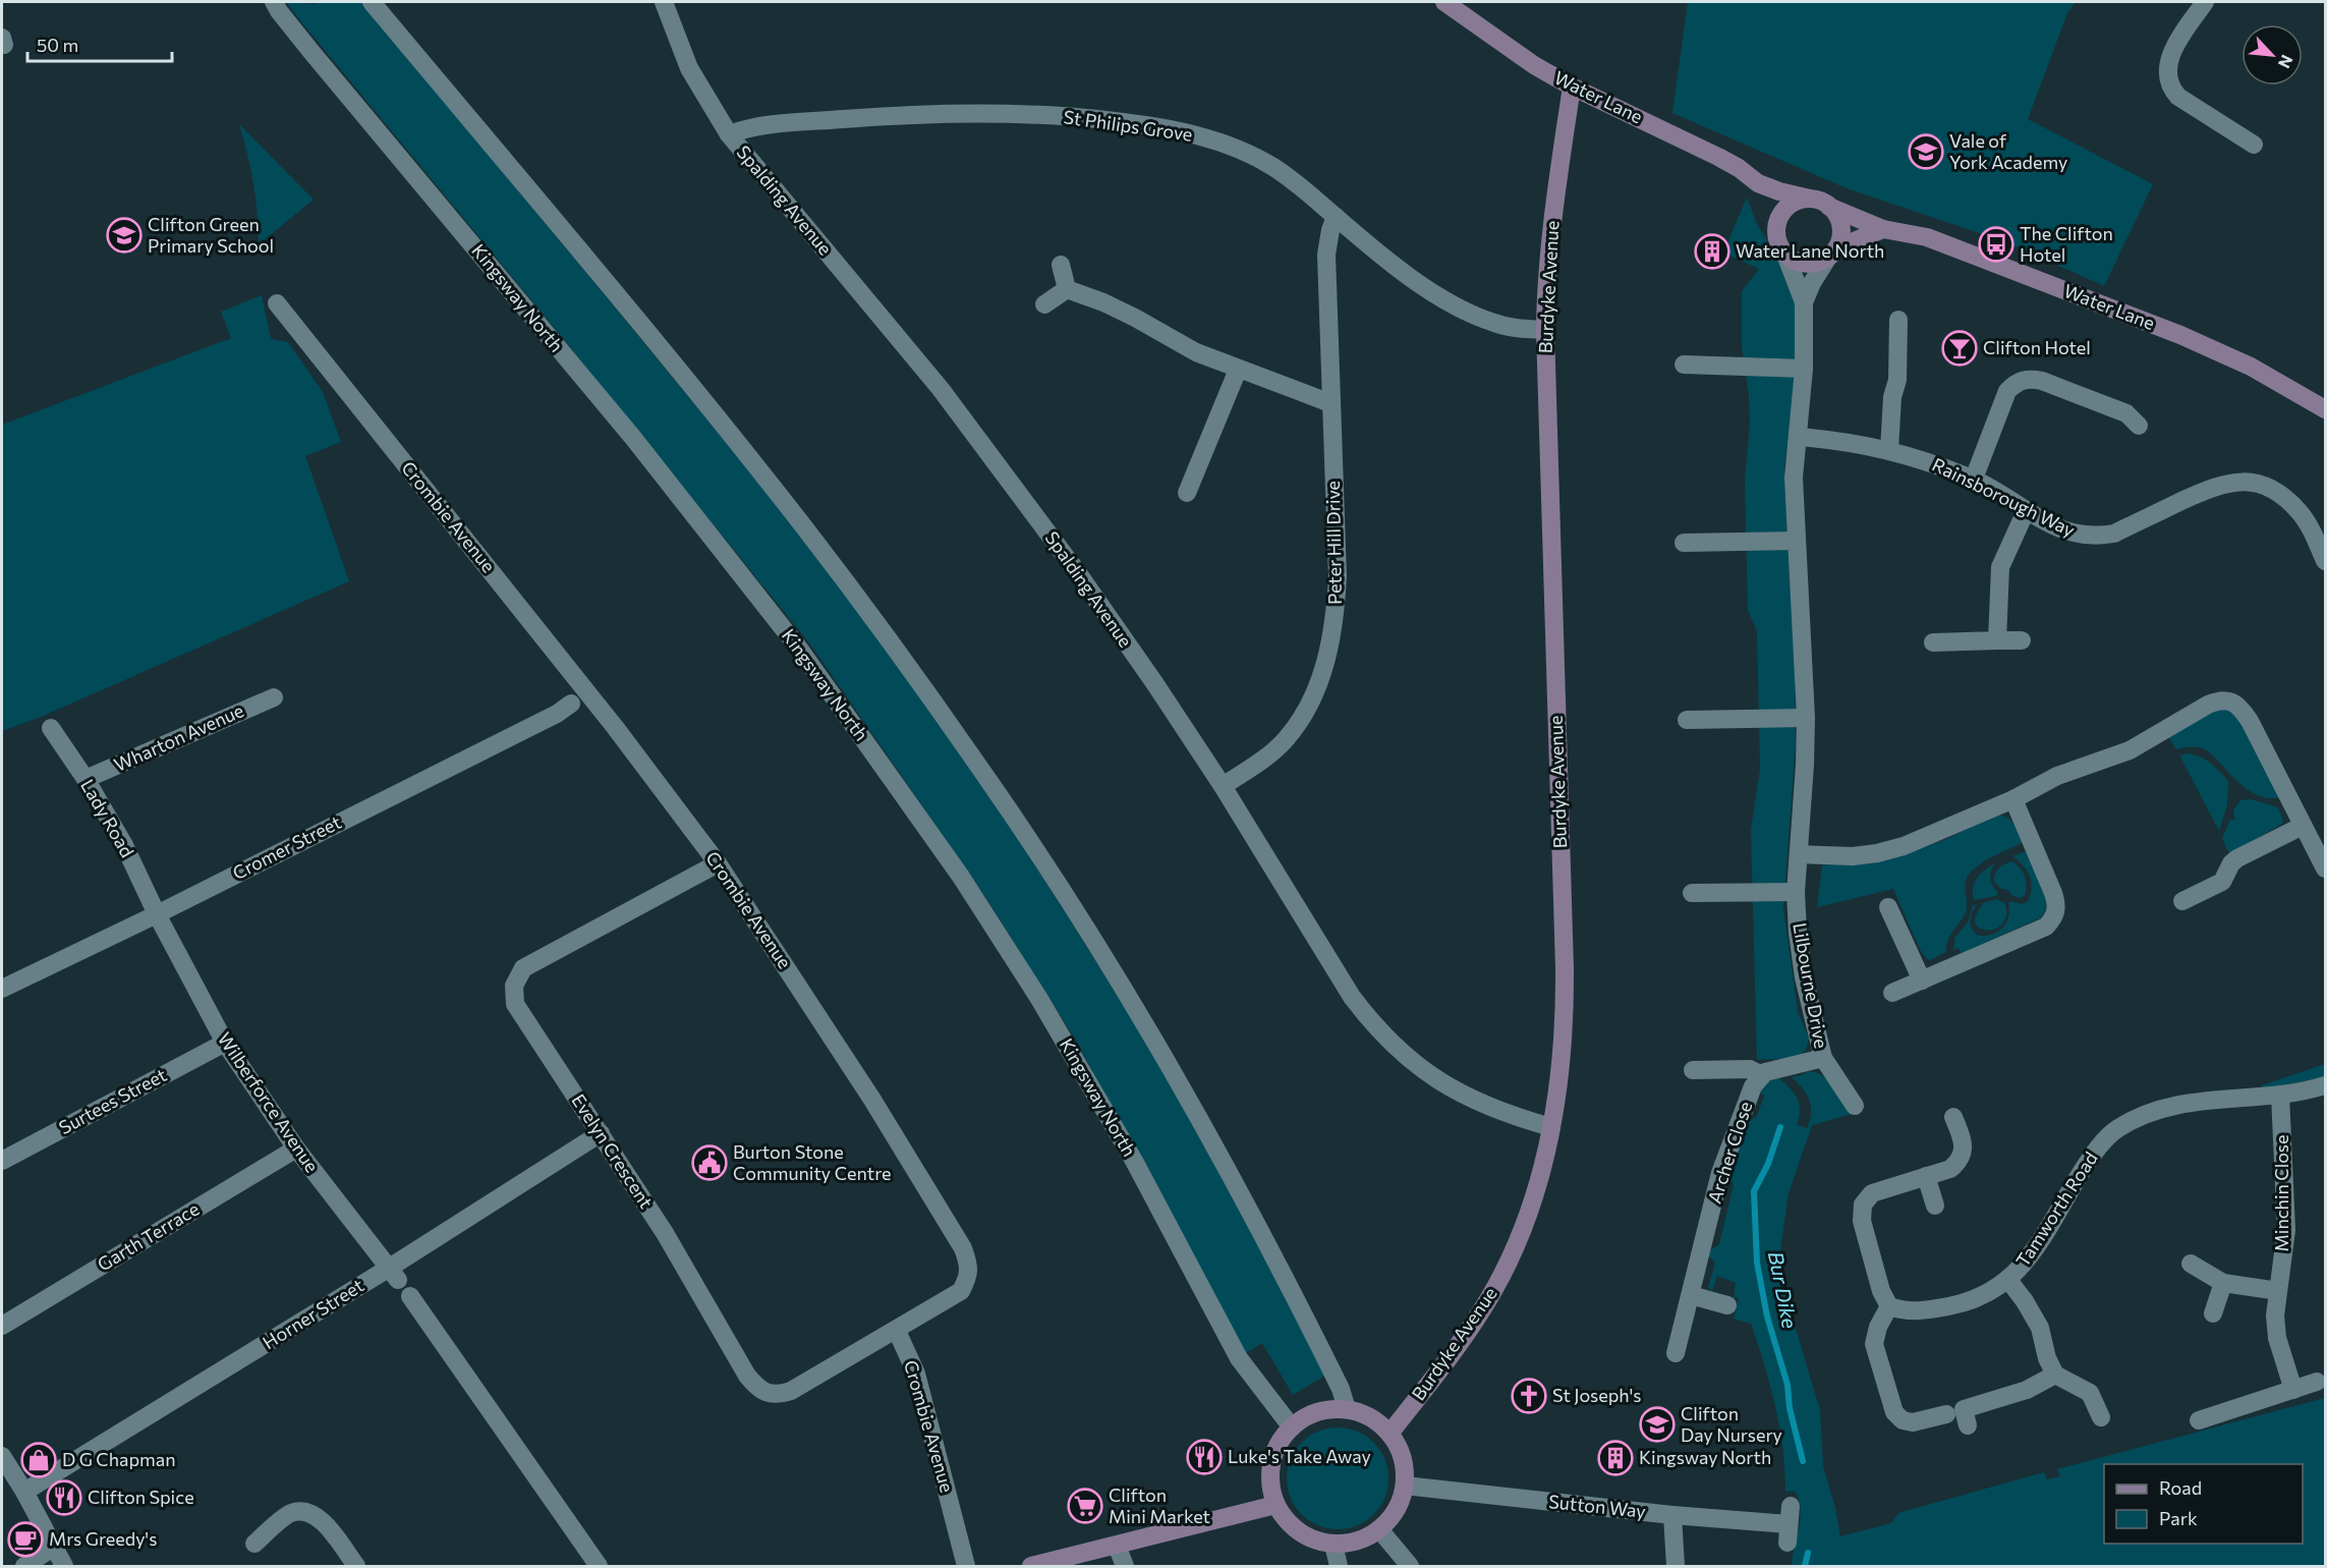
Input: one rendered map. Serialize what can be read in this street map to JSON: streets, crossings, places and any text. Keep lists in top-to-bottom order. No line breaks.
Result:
{"streets":{"street":["Water Lane","St Philips Grove","Spalding Avenue","Burdyke Avenue","Kingsway North","Rainsborough Way","Crombie Avenue","Peter Hill Drive","Wharton Avenue","Lady Road","Cromer Street","Lilbourne Drive","Surtees Street","Wilberforce Avenue","Evelyn Crescent","Archer Close","Minchin Close","Tamworth Road","Garth Terrace","Horner Street","Sutton Way"]},"crossings":[["Water Lane","Burdyke Avenue"],["Water Lane","Lilbourne Drive"],["St Philips Grove","Spalding Avenue"],["St Philips Grove","Burdyke Avenue"],["St Philips Grove","Peter Hill Drive"],["Spalding Avenue","Burdyke Avenue"],["Spalding Avenue","Peter Hill Drive"],["Burdyke Avenue","Kingsway North"],["Burdyke Avenue","Sutton Way"],["Kingsway North","Sutton Way"],["Rainsborough Way","Lilbourne Drive"],["Crombie Avenue","Evelyn Crescent"],["Wharton Avenue","Lady Road"],["Lady Road","Cromer Street"],["Lady Road","Wilberforce Avenue"],["Cromer Street","Wilberforce Avenue"],["Surtees Street","Wilberforce Avenue"],["Wilberforce Avenue","Garth Terrace"],["Wilberforce Avenue","Horner Street"],["Evelyn Crescent","Horner Street"],["Minchin Close","Tamworth Road"]],"water":["Bur Dike"],"places":{"school or university":["Vale of York Academy","Clifton Green Primary School","Clifton Day Nursery"],"bus stop":["The Clifton Hotel"],"building":["Water Lane North","Kingsway North"],"bar":["Clifton Hotel"],"public building":["Burton Stone Community Centre"],"church":["St Joseph's"],"restaurant":["Luke's Take Away","Clifton Spice"],"shop":["D G Chapman"],"supermarket":["Clifton Mini Market"],"cafe":["Mrs Greedy's"]},"legend":["Road","Park"],"scale_bar":"50 m","north":"bottom right"}
